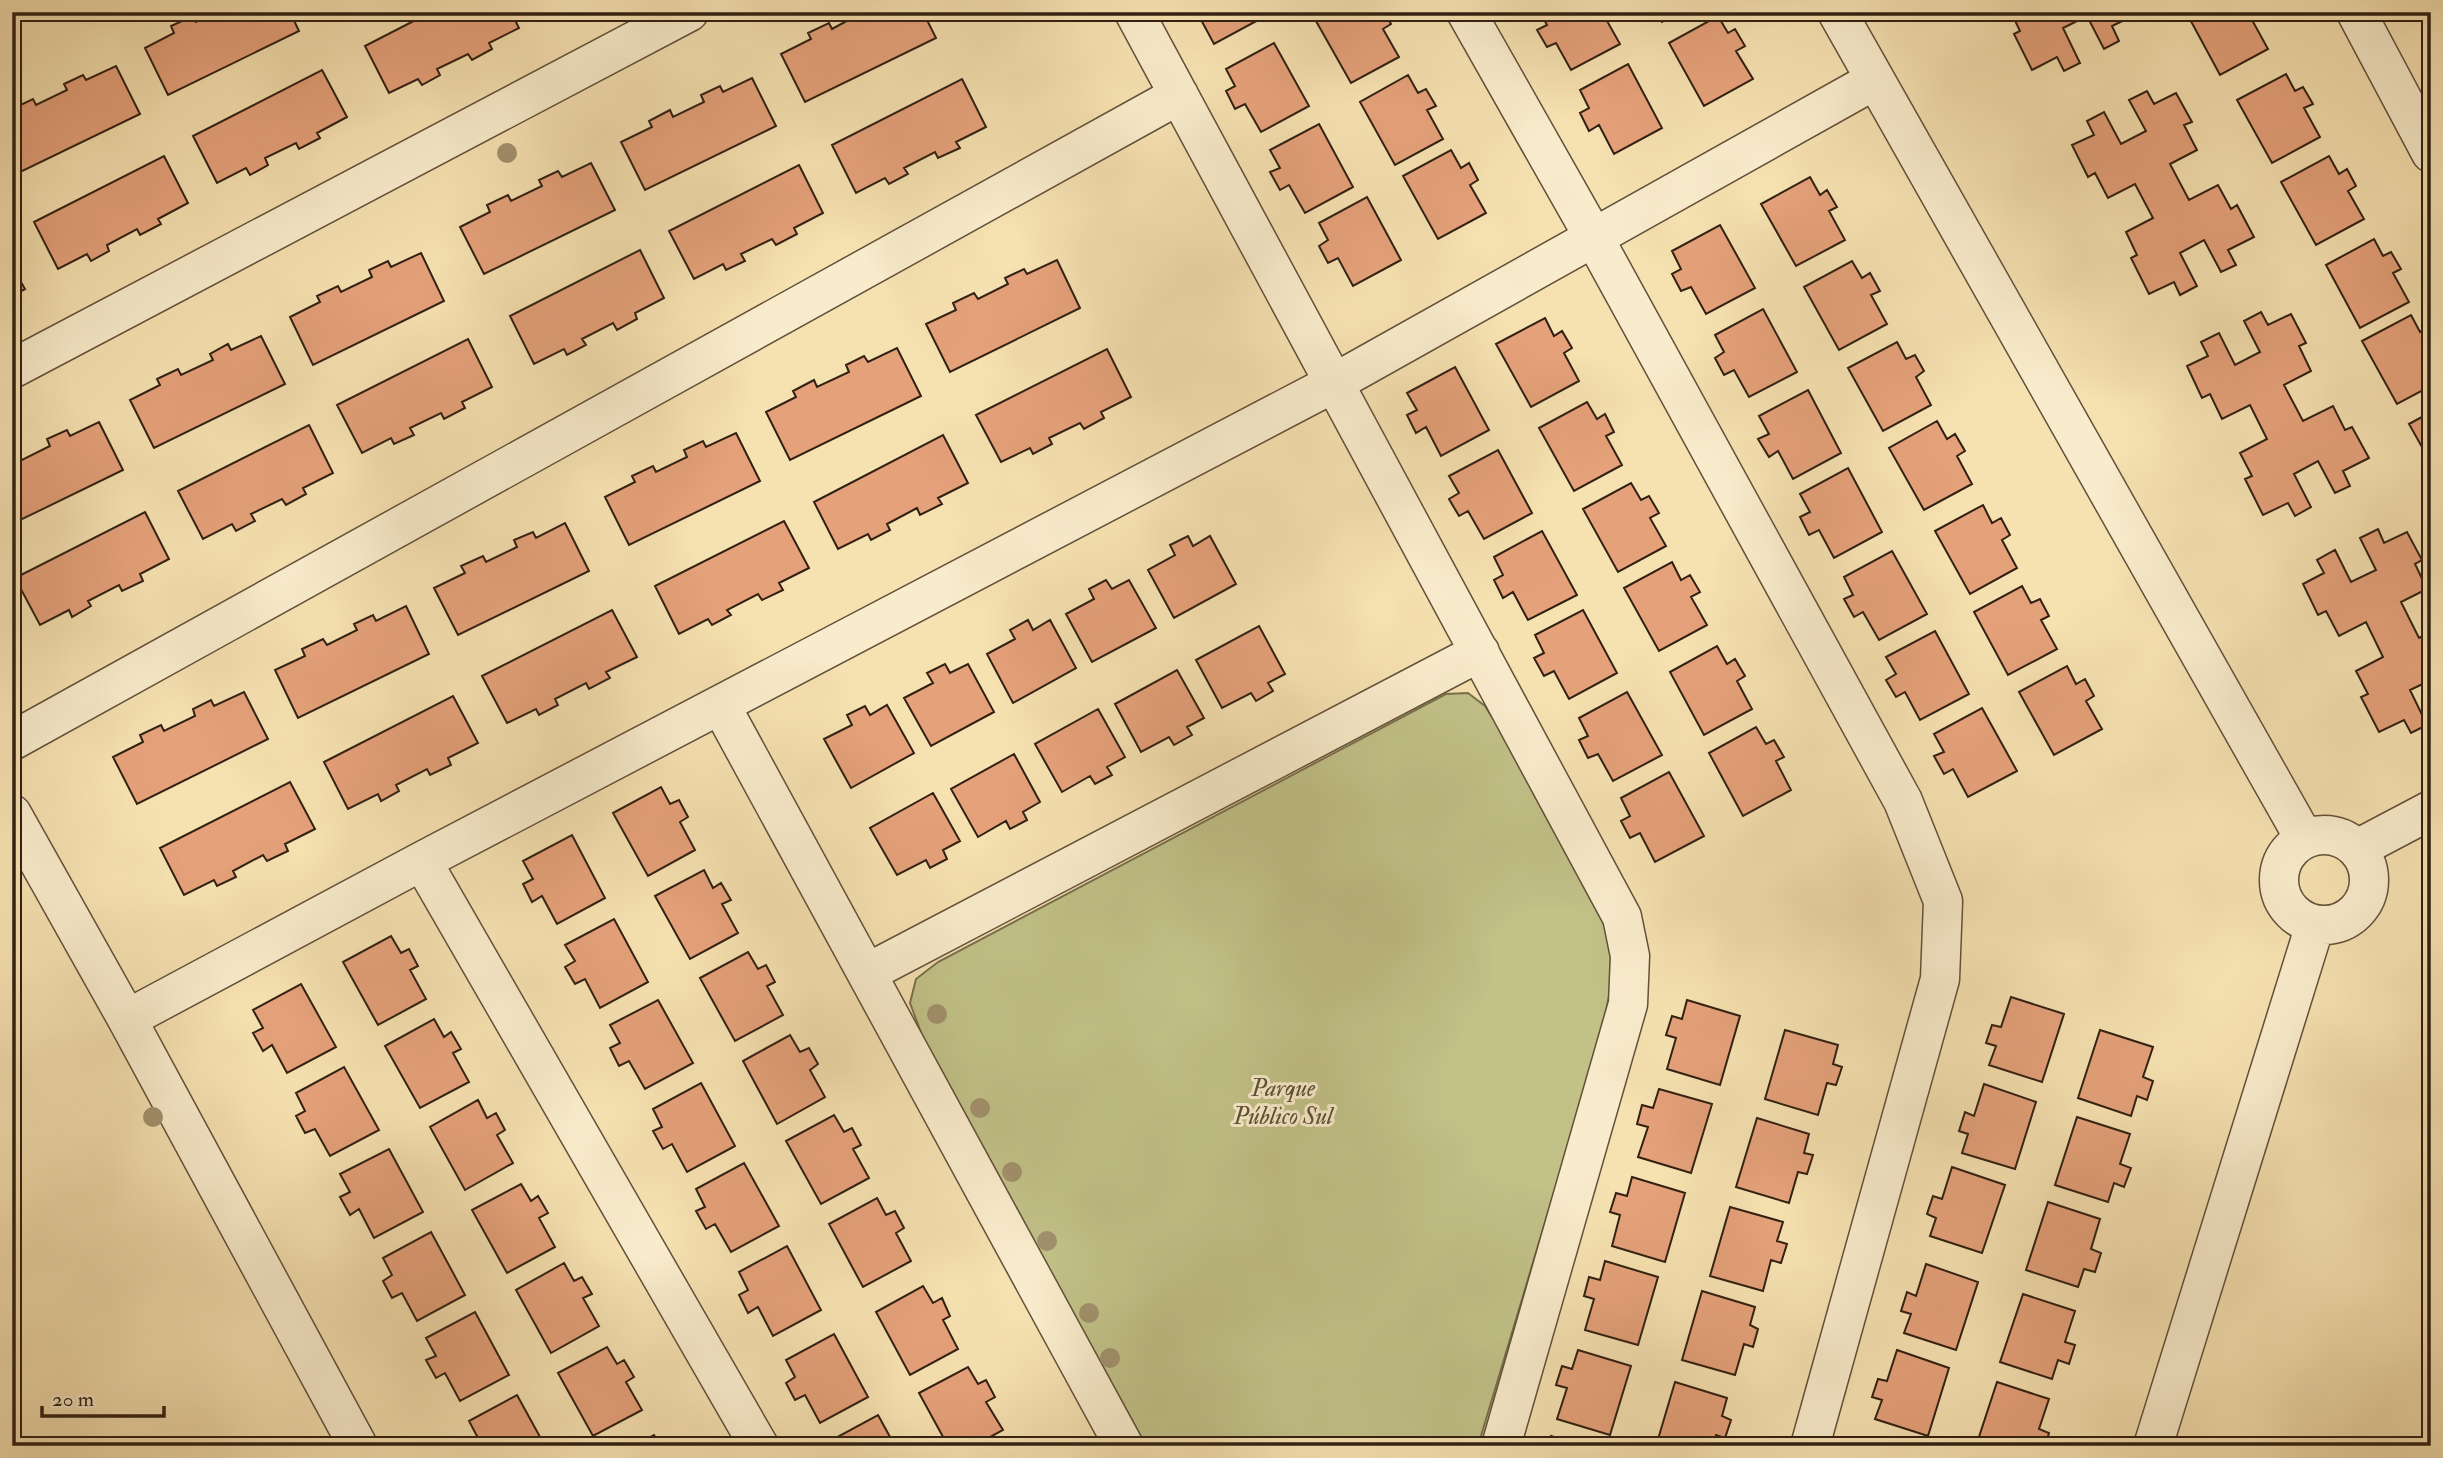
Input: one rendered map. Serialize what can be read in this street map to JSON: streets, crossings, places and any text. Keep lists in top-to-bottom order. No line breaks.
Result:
{"parks":["Parque Público Sul"],"scale_bar":"20 m"}
